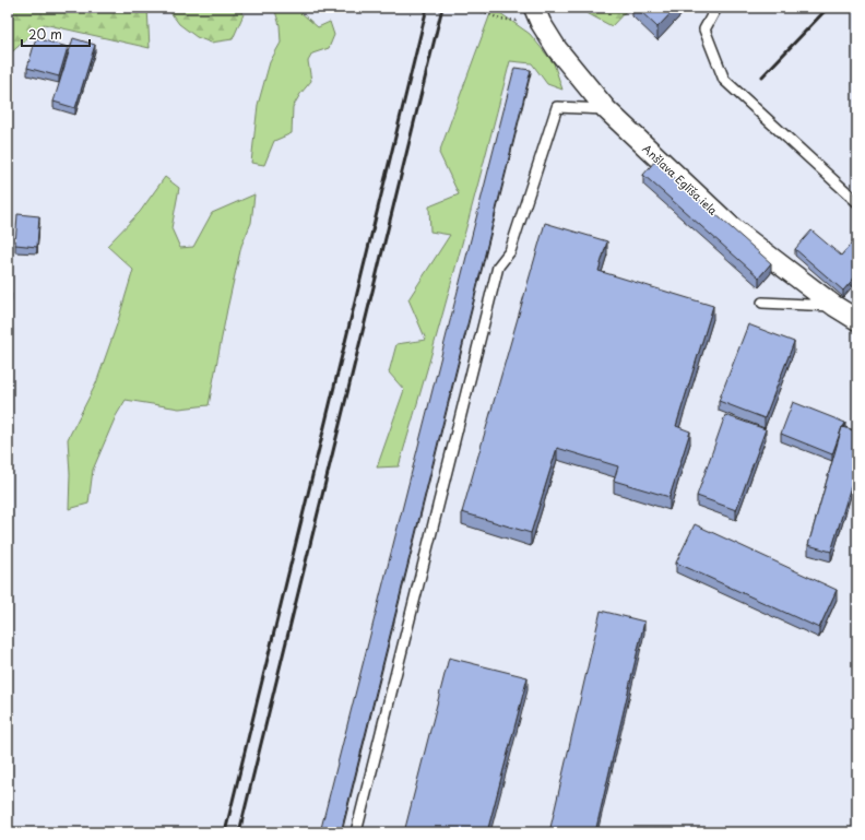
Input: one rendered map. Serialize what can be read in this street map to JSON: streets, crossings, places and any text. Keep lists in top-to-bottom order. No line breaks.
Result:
{"streets":{"street":["Anšlava Eglīša iela"]},"scale_bar":"20 m"}
